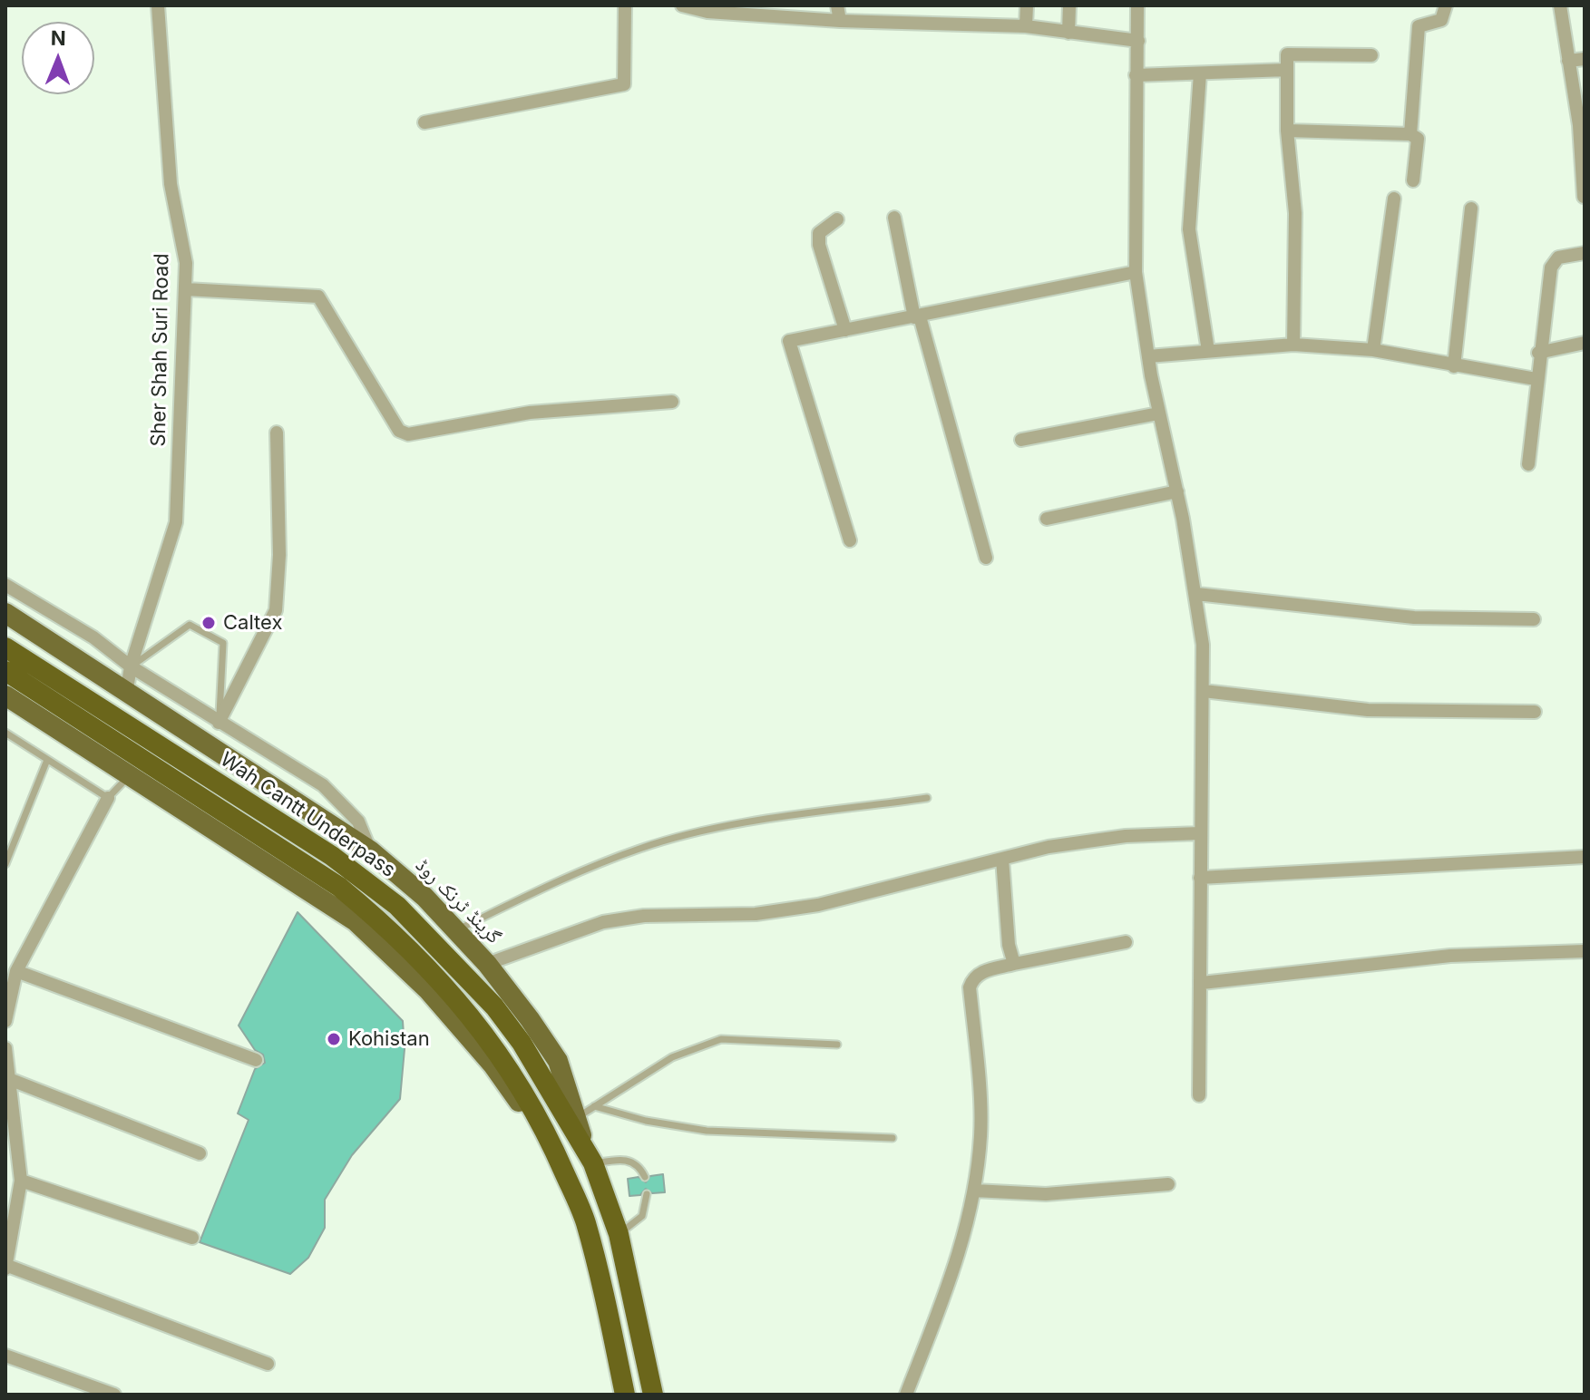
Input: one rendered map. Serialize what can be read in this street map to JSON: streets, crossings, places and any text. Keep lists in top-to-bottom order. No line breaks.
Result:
{"streets":{"highway":["Wah Cantt Underpass","گرینڈ ٹرنک روڈ"],"street":["Sher Shah Suri Road"]},"crossings":[["Sher Shah Suri Road","گرینڈ ٹرنک روڈ"],["Wah Cantt Underpass","گرینڈ ٹرنک روڈ"]],"places":["Caltex","Kohistan"],"north":"top"}
